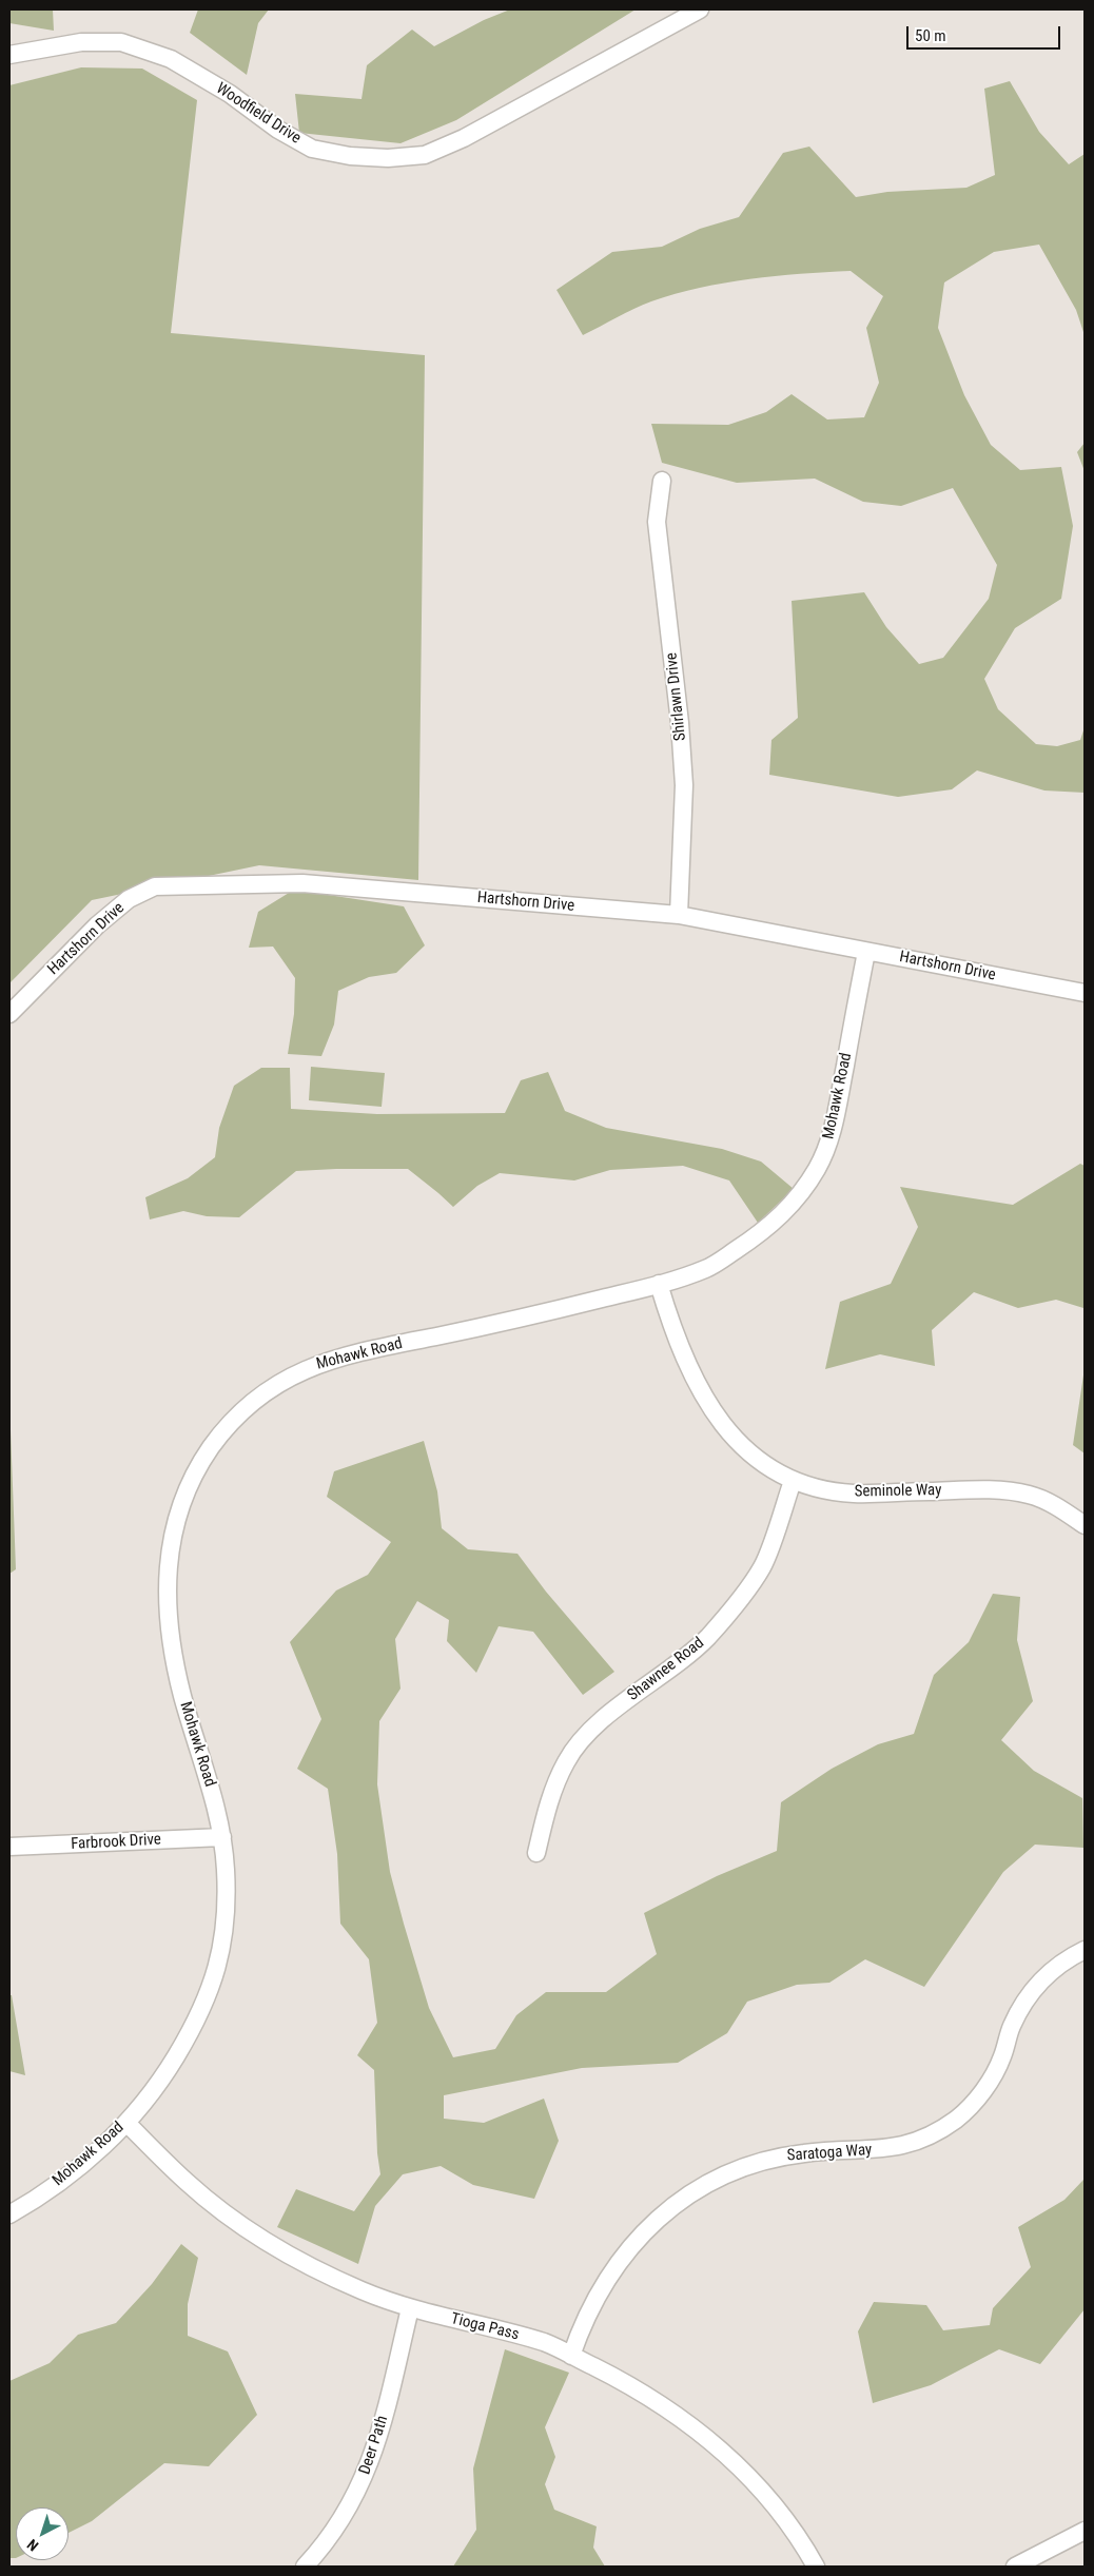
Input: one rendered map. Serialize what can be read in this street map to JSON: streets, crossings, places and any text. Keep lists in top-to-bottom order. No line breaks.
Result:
{"streets":{"street":["Woodfield Drive","Shirlawn Drive","Hartshorn Drive","Mohawk Road","Seminole Way","Shawnee Road","Farbrook Drive","Saratoga Way","Tioga Pass","Deer Path"]},"crossings":[["Shirlawn Drive","Hartshorn Drive"],["Hartshorn Drive","Mohawk Road"],["Mohawk Road","Seminole Way"],["Mohawk Road","Farbrook Drive"],["Mohawk Road","Tioga Pass"],["Seminole Way","Shawnee Road"],["Saratoga Way","Tioga Pass"],["Tioga Pass","Deer Path"]],"scale_bar":"50 m","north":"bottom left"}
